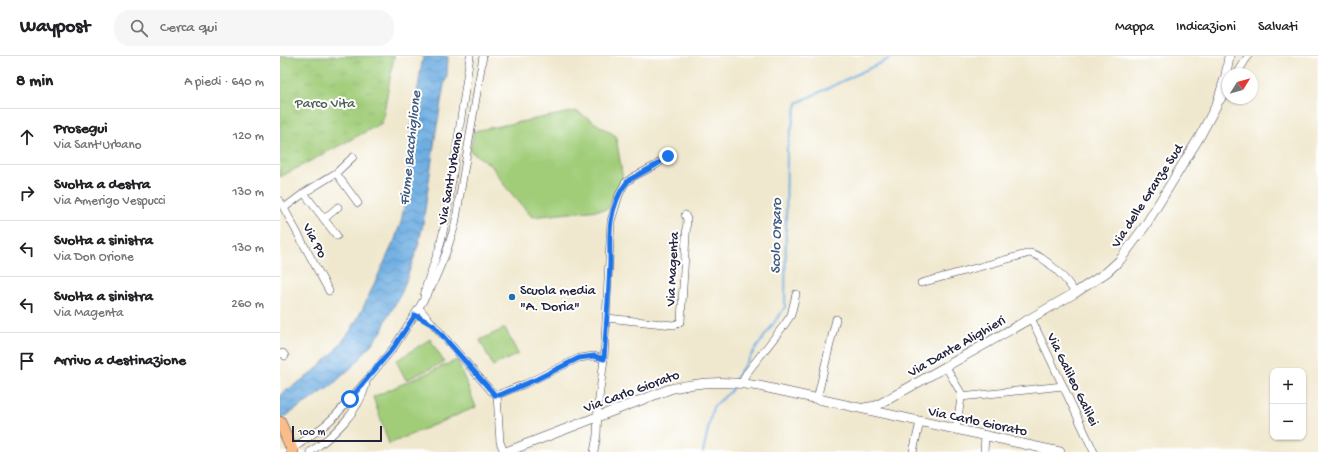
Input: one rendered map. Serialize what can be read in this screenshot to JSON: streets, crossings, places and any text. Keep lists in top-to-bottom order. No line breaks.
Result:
{"streets":{"street":["Via Sant'Urbano","Via delle Granze Sud","Via Po","Via Magenta","Via Dante Alighieri","Via Galileo Galilei","Via Carlo Giorato"]},"crossings":[["Via delle Granze Sud","Via Dante Alighieri"],["Via Dante Alighieri","Via Galileo Galilei"],["Via Dante Alighieri","Via Carlo Giorato"]],"water":["Fiume Bacchiglione","Scolo Orsaro"],"parks":["Parco Vita"],"places":["Scuola media \"A. Doria\""],"scale_bar":"100 m","north":"top right","page":{"header":"Waypost","search":"Cerca qui","nav":["Mappa","Indicazioni","Salvati"],"heading":["8 min","A piedi · 640 m"],"list":[["Prosegui","Via Sant'Urbano","120 m"],["Svolta a destra","Via Amerigo Vespucci","130 m"],["Svolta a sinistra","Via Don Orione","130 m"],["Svolta a sinistra","Via Magenta","260 m"],"Arrivo a destinazione"],"map_buttons":["+","−"],"scale":"100 m"}}
